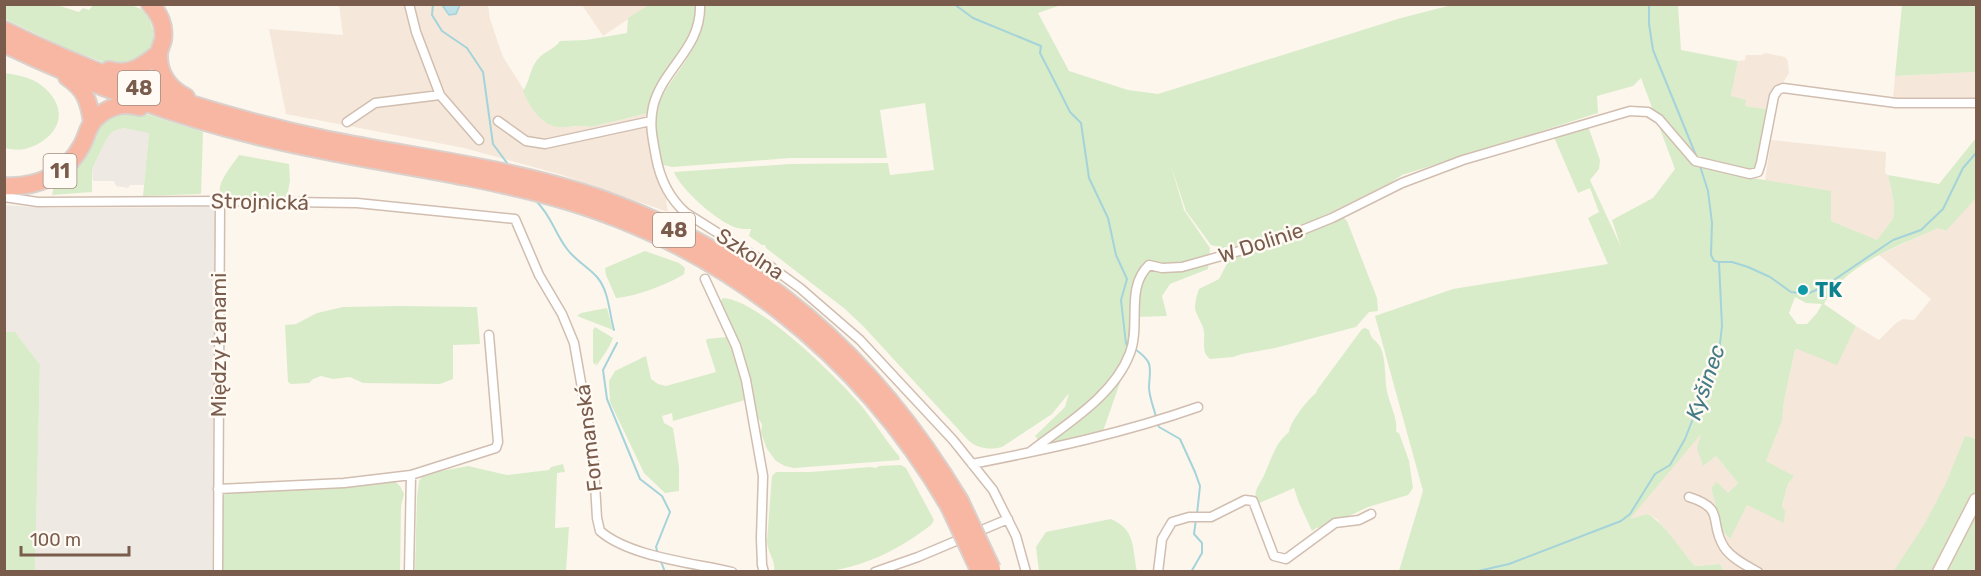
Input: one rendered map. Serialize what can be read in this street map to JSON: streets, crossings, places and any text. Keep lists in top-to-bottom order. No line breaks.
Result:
{"streets":{"highway":["48","11"],"street":["Strojnická","W Dolinie","Szkolna","Między Łanami","Formanská"]},"crossings":[["Strojnická","Między Łanami"],["Strojnická","Formanská"]],"water":["Kyšinec"],"places":["TK"],"scale_bar":"100 m"}
